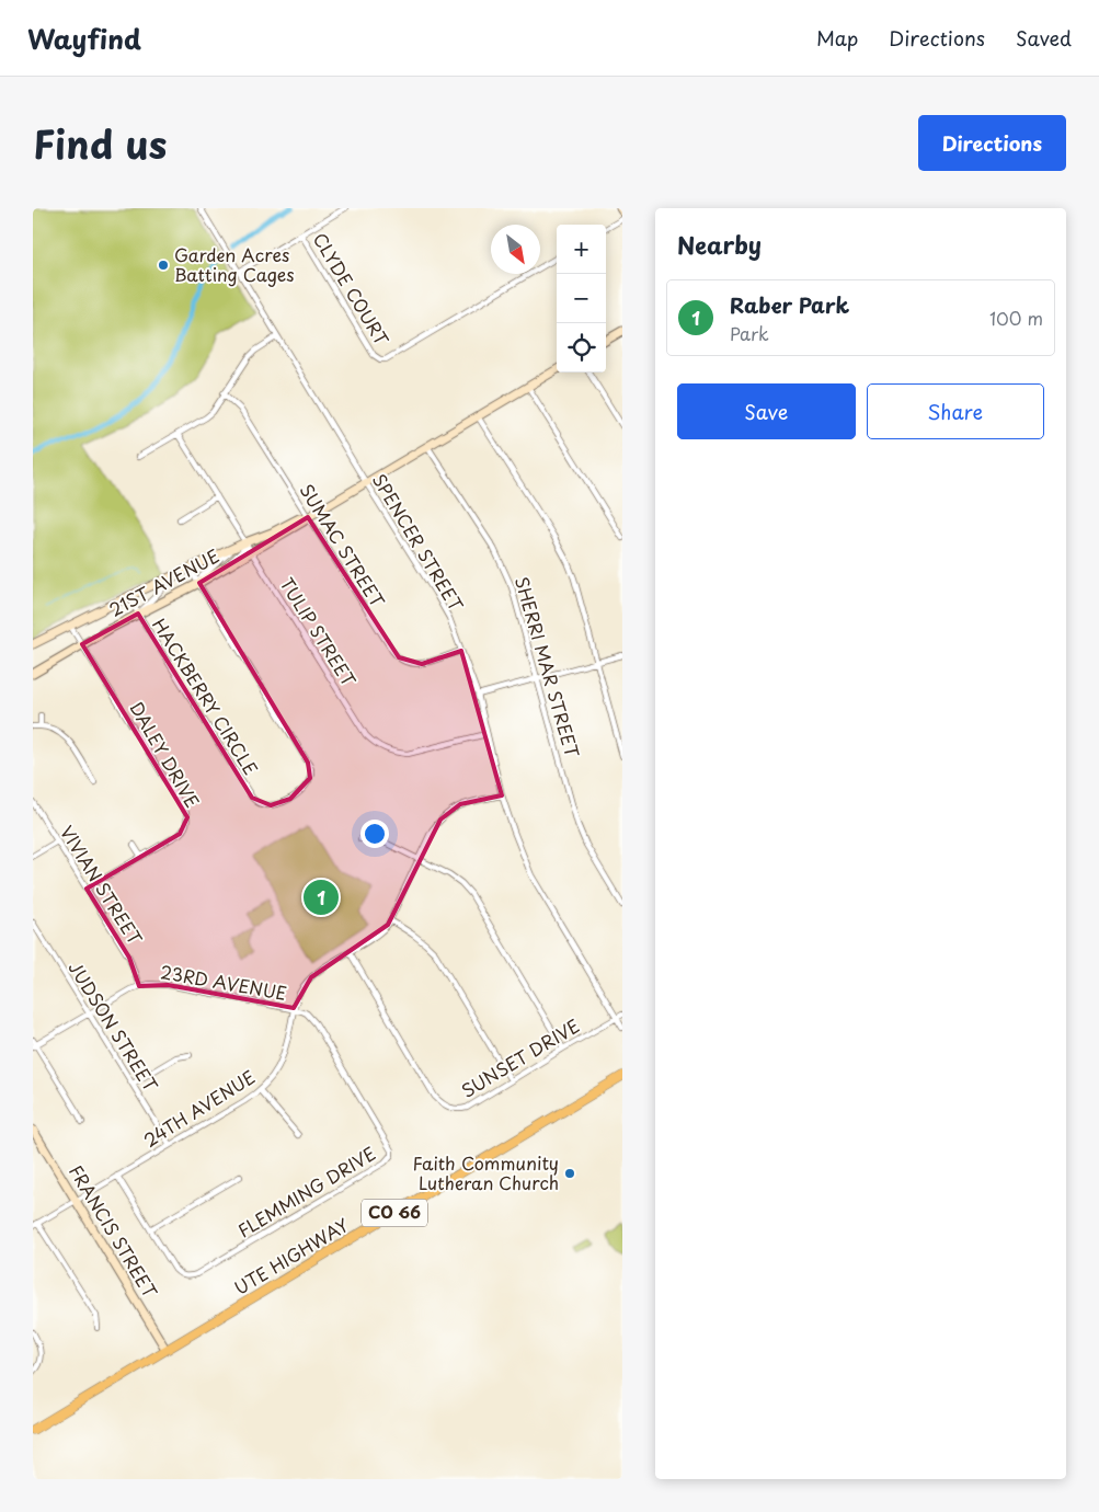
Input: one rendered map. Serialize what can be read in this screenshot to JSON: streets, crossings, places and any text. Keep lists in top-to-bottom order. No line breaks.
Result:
{"streets":{"main road":["CO 66","UTE HIGHWAY"],"street":["CLYDE COURT","SPENCER STREET","SUMAC STREET","21ST AVENUE","TULIP STREET","SHERRI MAR STREET","HACKBERRY CIRCLE","DALEY DRIVE","VIVIAN STREET","23RD AVENUE","JUDSON STREET","SUNSET DRIVE","24TH AVENUE","FLEMMING DRIVE","FRANCIS STREET"]},"crossings":[["SPENCER STREET","SUMAC STREET"],["SPENCER STREET","21ST AVENUE"],["SPENCER STREET","TULIP STREET"],["SPENCER STREET","SUNSET DRIVE"],["SPENCER STREET","24TH AVENUE"],["SUMAC STREET","21ST AVENUE"],["21ST AVENUE","TULIP STREET"],["21ST AVENUE","SHERRI MAR STREET"],["21ST AVENUE","HACKBERRY CIRCLE"],["21ST AVENUE","DALEY DRIVE"],["DALEY DRIVE","VIVIAN STREET"],["VIVIAN STREET","23RD AVENUE"],["23RD AVENUE","JUDSON STREET"],["23RD AVENUE","24TH AVENUE"],["23RD AVENUE","FLEMMING DRIVE"],["JUDSON STREET","24TH AVENUE"],["SUNSET DRIVE","24TH AVENUE"],["24TH AVENUE","FLEMMING DRIVE"],["24TH AVENUE","FRANCIS STREET"],["FRANCIS STREET","UTE HIGHWAY"]],"places":["Garden Acres Batting Cages","Faith Community Lutheran Church"],"north":"bottom right","page":{"header":"Wayfind","nav":["Map","Directions","Saved"],"title":"Find us","buttons":["Directions",["Save","Share"]],"heading":"Nearby","map_buttons":["+","−"],"list":[{"mark":"1","name":"Raber Park","note":"Park","value":"100 m"}],"pins":"1"}}
